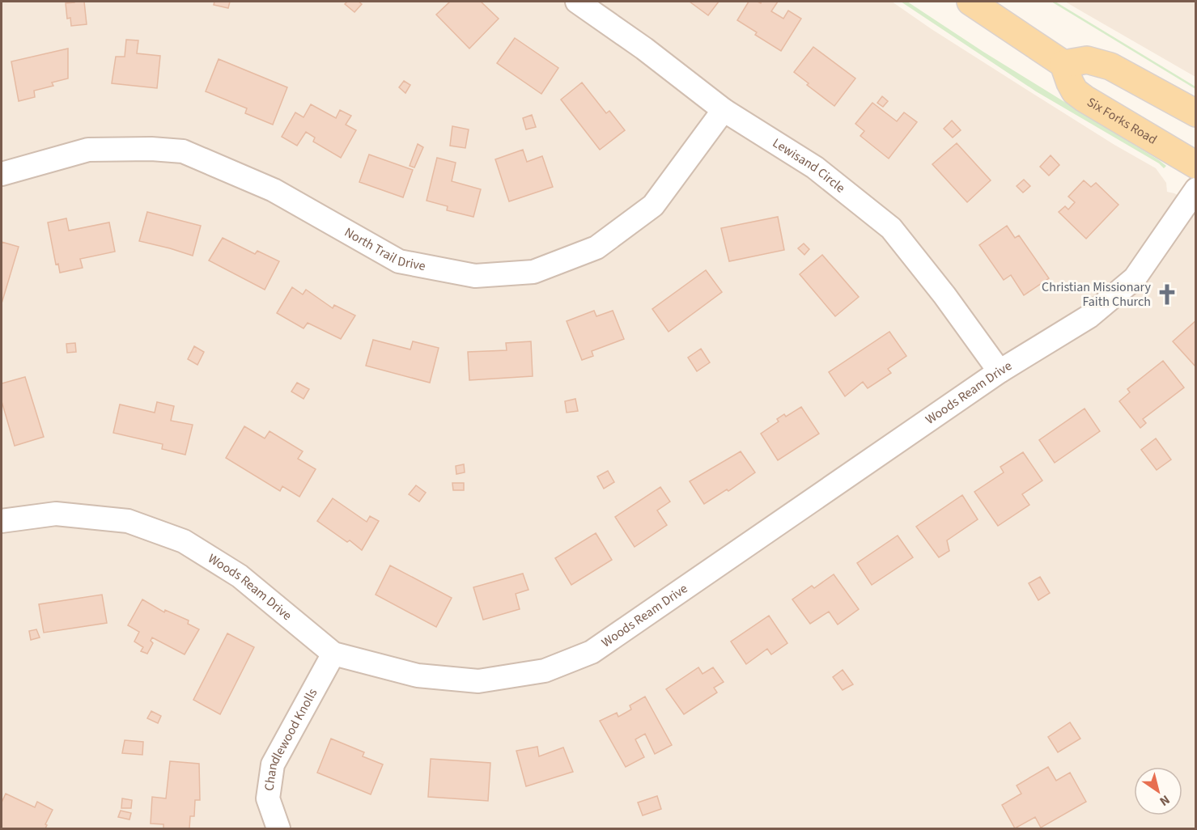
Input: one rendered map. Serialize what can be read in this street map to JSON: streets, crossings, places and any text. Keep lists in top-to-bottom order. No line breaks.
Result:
{"streets":{"main road":["Six Forks Road"],"street":["Lewisand Circle","North Trail Drive","Woods Ream Drive","Chandlewood Knolls"]},"crossings":[["Lewisand Circle","North Trail Drive"],["Lewisand Circle","Woods Ream Drive"],["Woods Ream Drive","Chandlewood Knolls"]],"places":{"church":["Christian Missionary Faith Church"]},"north":"bottom right"}
